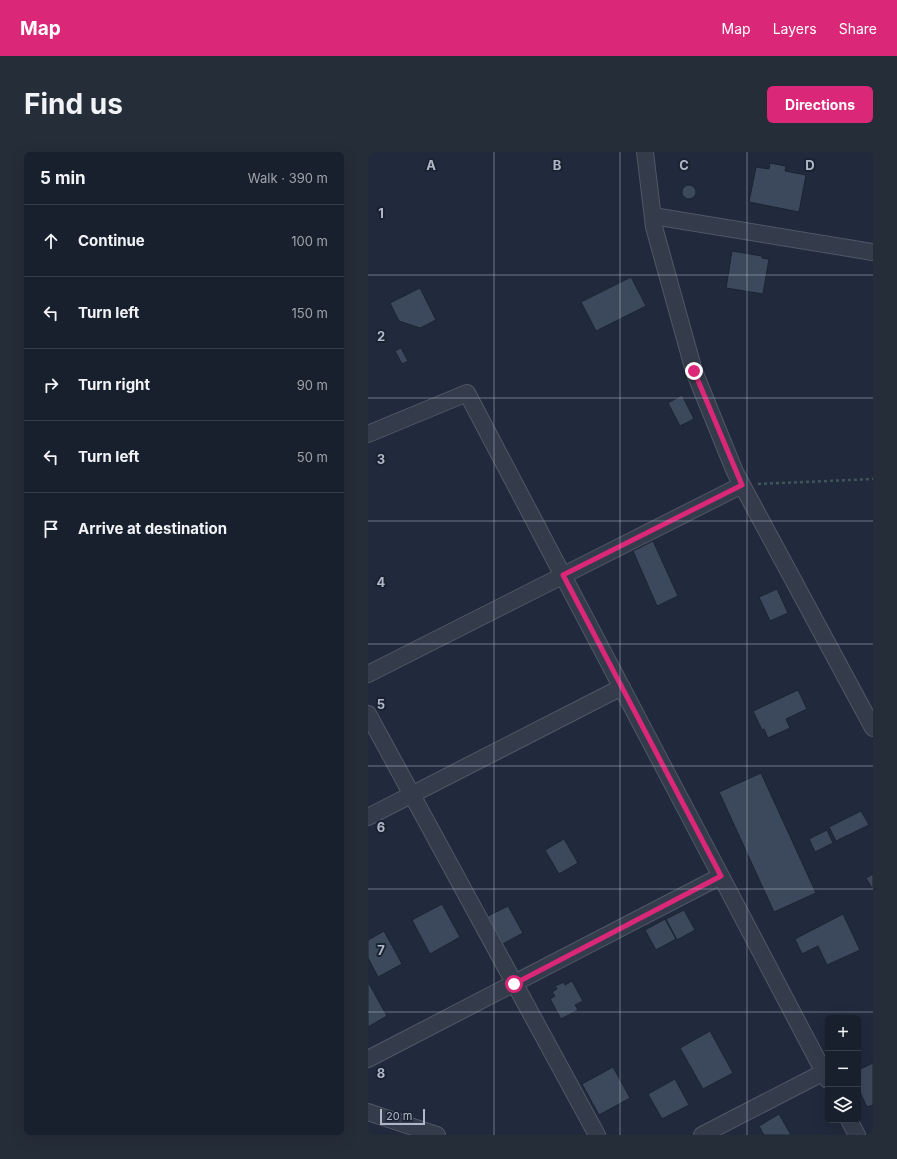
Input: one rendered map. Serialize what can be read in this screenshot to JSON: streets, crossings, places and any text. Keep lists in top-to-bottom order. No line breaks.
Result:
{"scale_bar":"20 m","page":{"header":"Map","nav":["Map","Layers","Share"],"buttons":"Directions","title":"Find us","heading":["5 min","Walk · 390 m"],"list":[["Continue","100 m"],["Turn left","150 m"],["Turn right","90 m"],["Turn left","50 m"],"Arrive at destination"],"map_buttons":["+","−"],"scale":"20 m"},"grid":{"columns":["A","B","C","D"],"rows":["1","2","3","4","5","6","7","8"]}}
